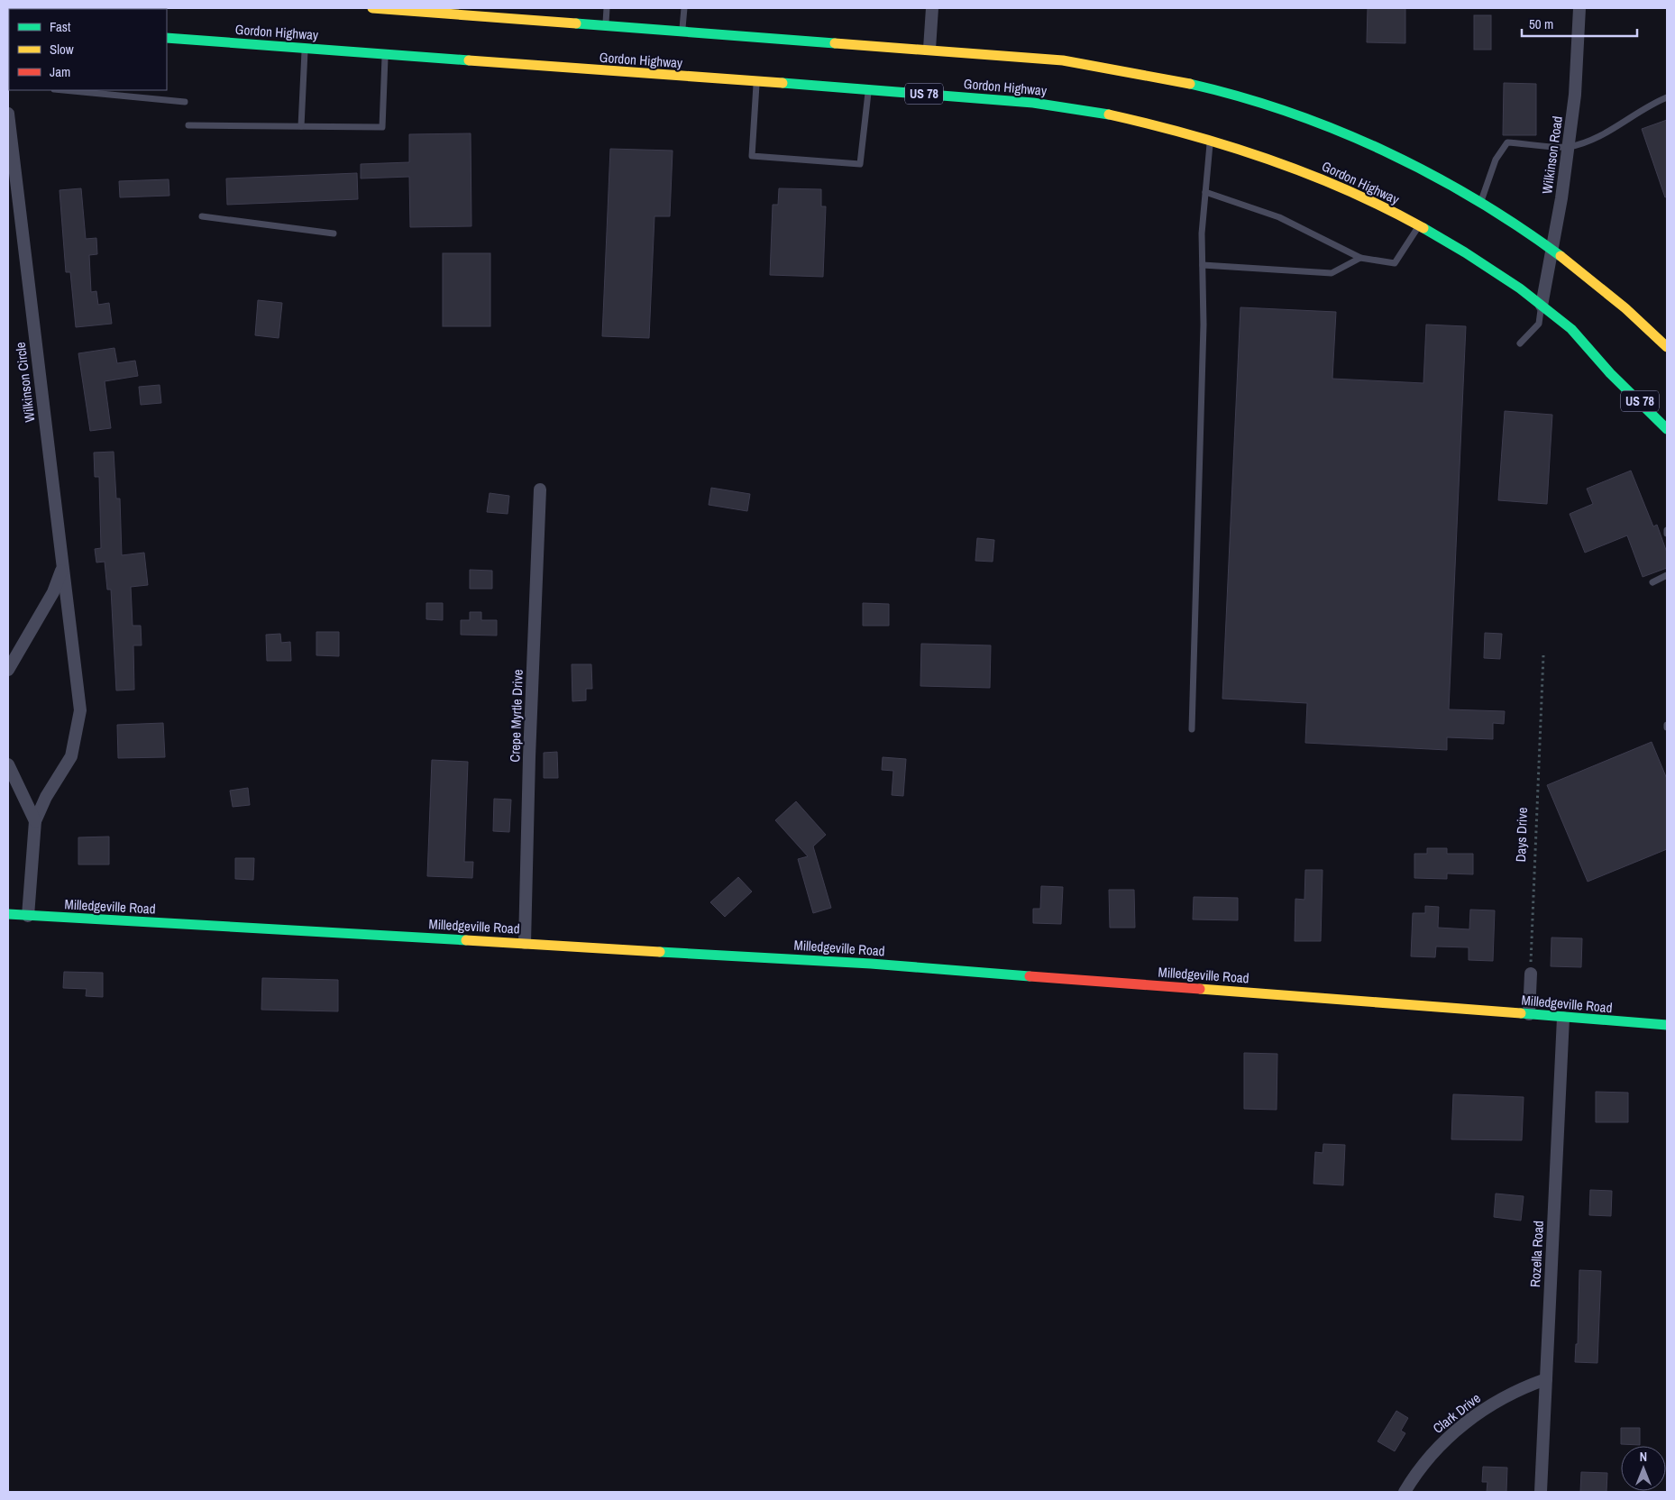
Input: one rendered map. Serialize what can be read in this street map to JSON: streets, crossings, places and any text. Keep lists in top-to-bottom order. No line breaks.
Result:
{"streets":{"main road":["Gordon Highway","US 78","Milledgeville Road"],"street":["Wilkinson Road","Wilkinson Circle","Crepe Myrtle Drive","Rozella Road","Clark Drive"],"path":["Days Drive"]},"crossings":[["Gordon Highway","Wilkinson Road"],["Wilkinson Circle","Milledgeville Road"],["Crepe Myrtle Drive","Milledgeville Road"],["Milledgeville Road","Rozella Road"],["Rozella Road","Clark Drive"]],"legend":["Fast","Slow","Jam"],"scale_bar":"50 m","north":"top"}
